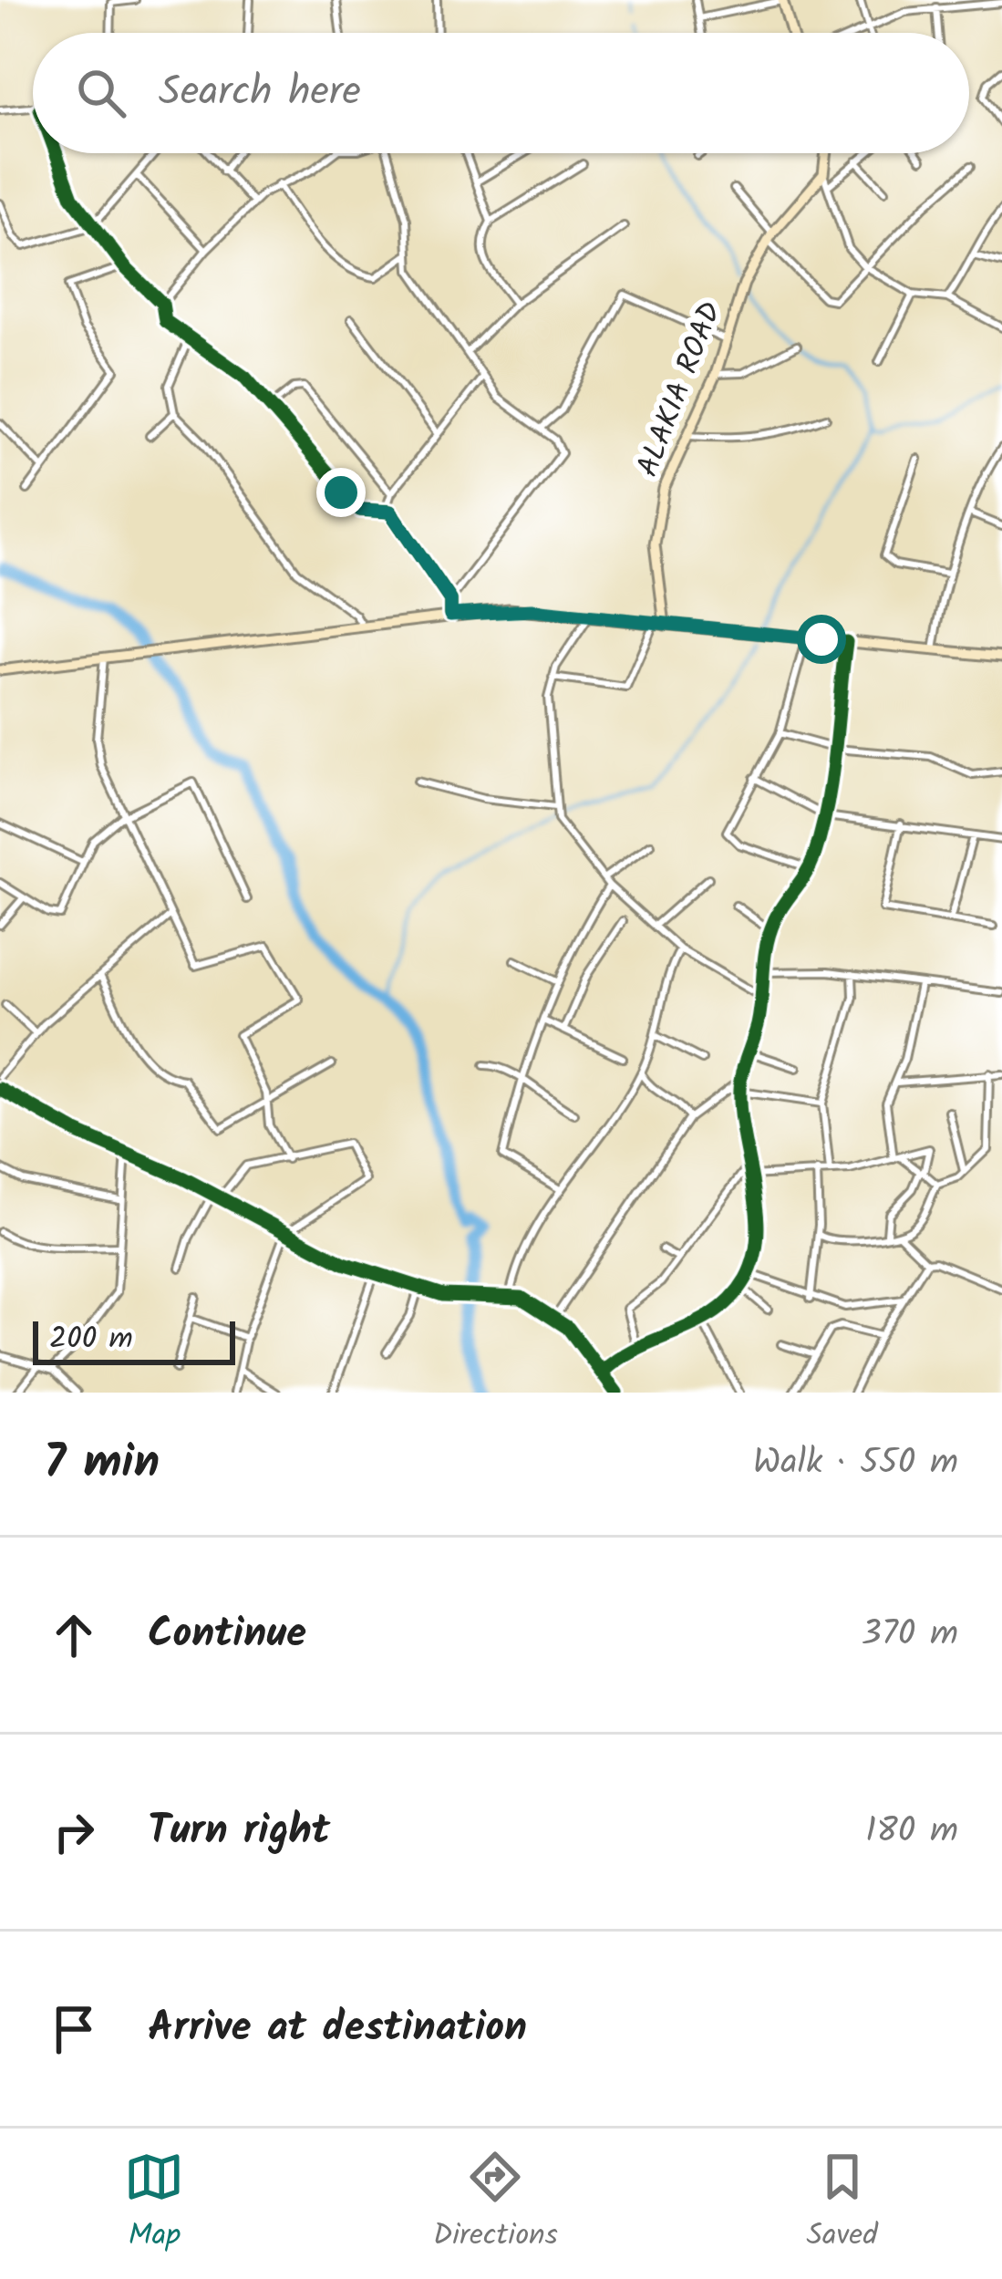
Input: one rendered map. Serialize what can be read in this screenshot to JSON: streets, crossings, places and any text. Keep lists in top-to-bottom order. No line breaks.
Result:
{"streets":{"street":["ALAKIA ROAD"]},"scale_bar":"200 m","page":{"search":"Search here","scale":"200 m","heading":["7 min","Walk · 550 m"],"list":[["Continue","370 m"],["Turn right","180 m"],"Arrive at destination"],"nav":["Map","Directions","Saved"]}}
